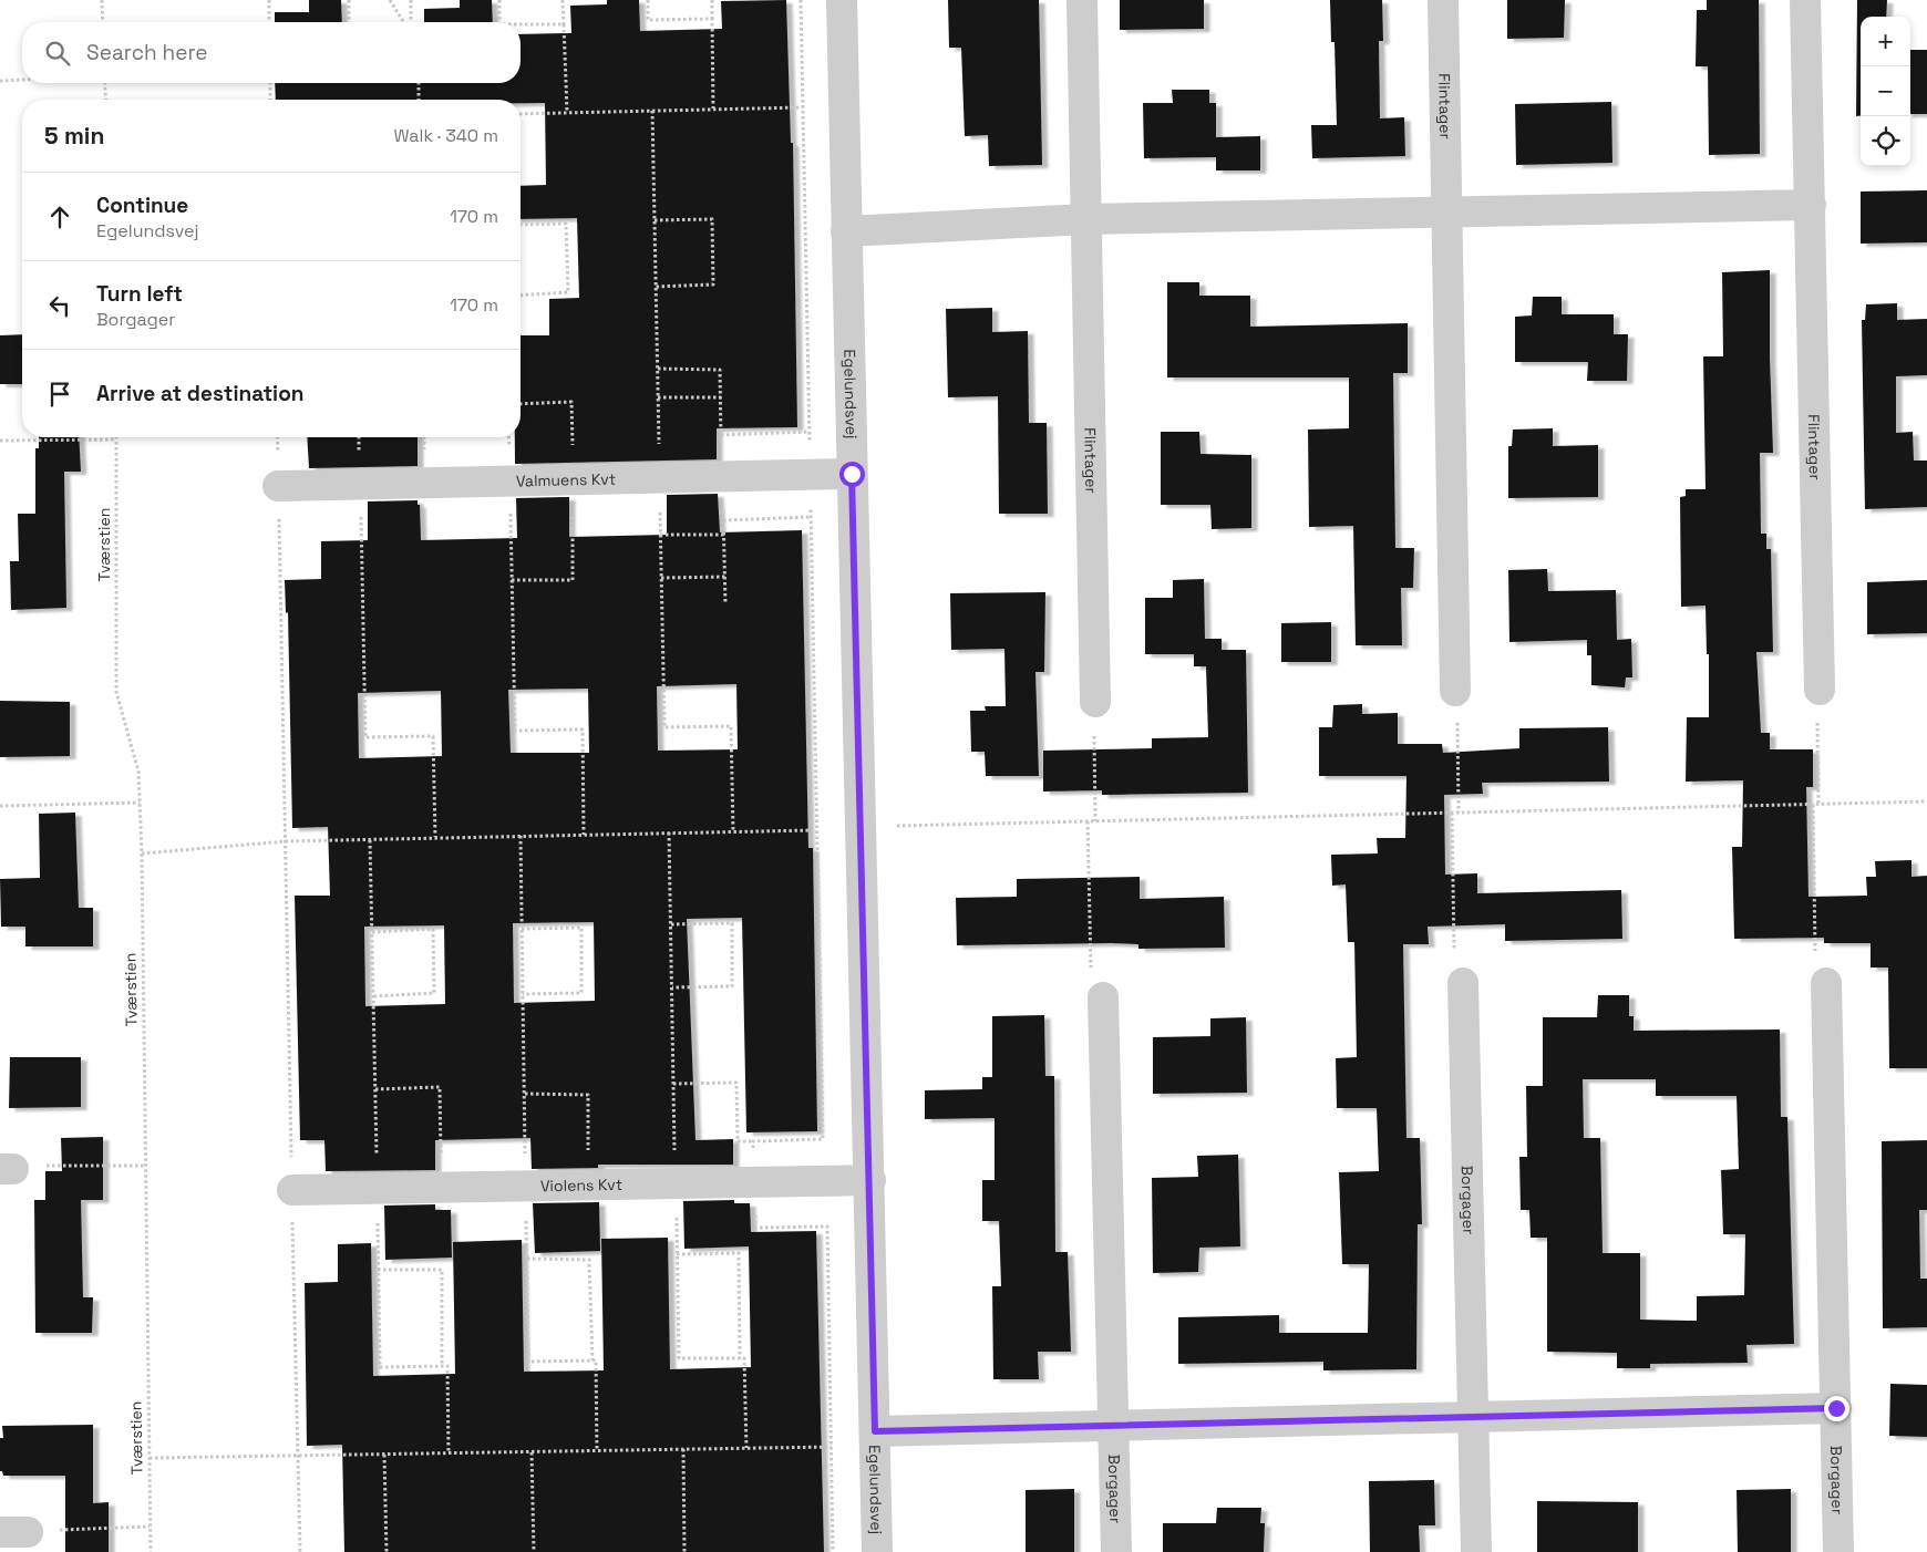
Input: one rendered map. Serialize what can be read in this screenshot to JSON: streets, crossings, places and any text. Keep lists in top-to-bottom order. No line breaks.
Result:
{"streets":{"street":["Flintager","Egelundsvej","Valmuens Kvt","Violens Kvt","Borgager"],"path":["Tværstien"]},"crossings":[["Egelundsvej","Valmuens Kvt"],["Egelundsvej","Violens Kvt"]],"page":{"map_buttons":["+","−"],"search":"Search here","heading":["5 min","Walk · 340 m"],"list":[["Continue","Egelundsvej","170 m"],["Turn left","Borgager","170 m"],"Arrive at destination"]}}
